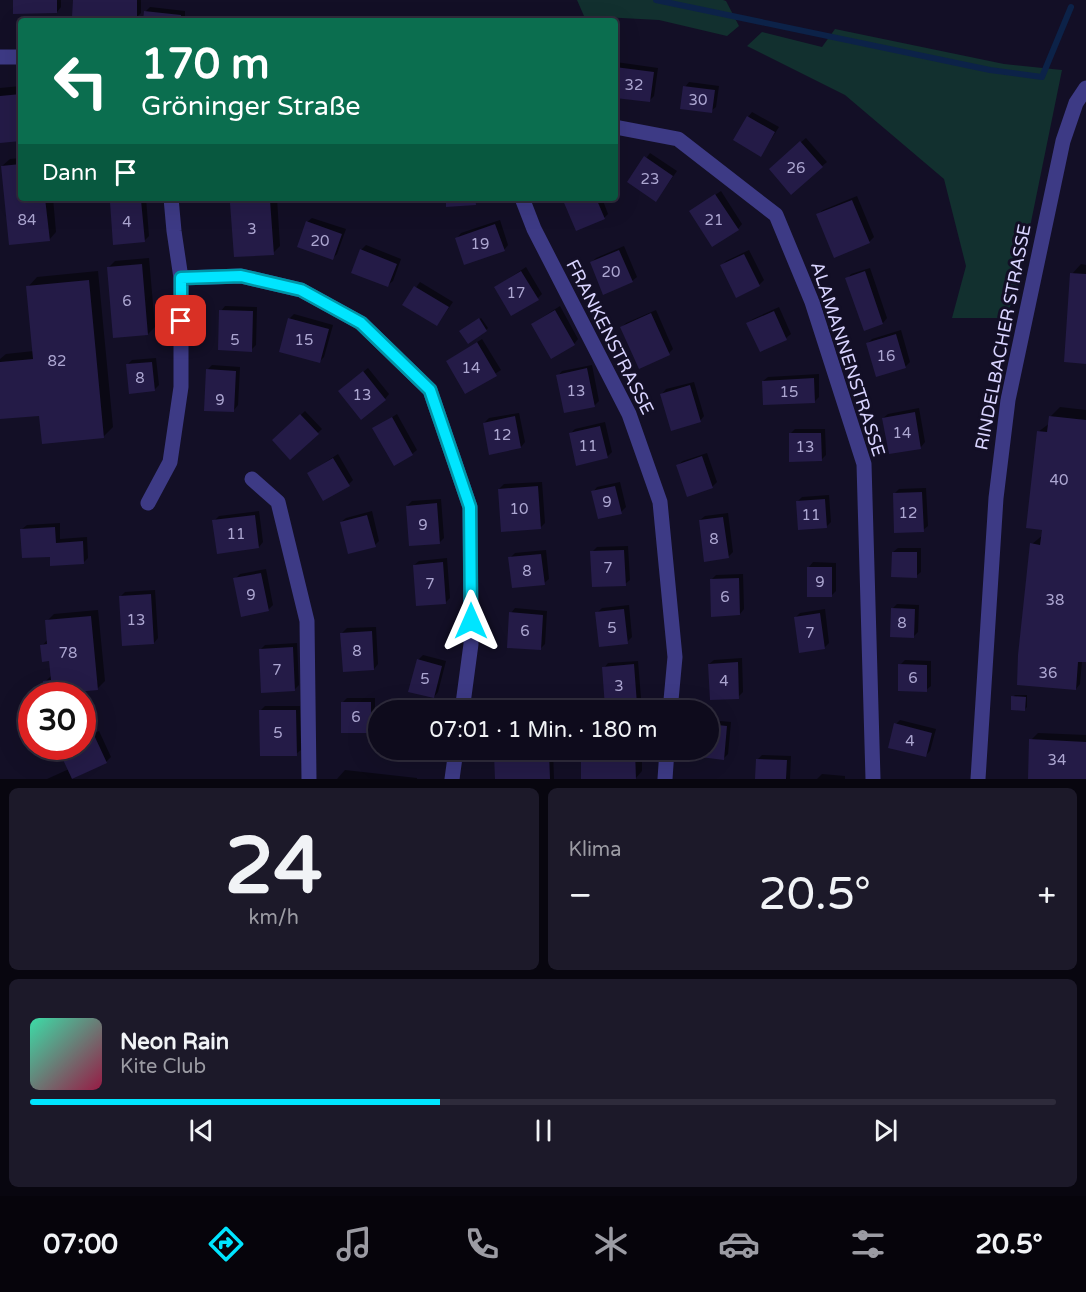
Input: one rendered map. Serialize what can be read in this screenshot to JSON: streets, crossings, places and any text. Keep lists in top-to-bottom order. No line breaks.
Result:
{"streets":{"street":["FRANKENSTRASSE","RINDELBACHER STRASSE","ALAMANNENSTRASSE"]},"house_numbers":["32","30","26","23","84","21","4","3","20","19","20","17","6","5","15","16","82","14","8","13","15","13","9","14","12","11","13","40","9","10","12","11","9","11","8","7","8","9","7","9","6","38","13","8","5","6","7","8","78","7","36","6","5","4","3","6","5","4","34"],"page":{"turn":["170 m","Gröninger Straße"],"then":"Dann","limit":"30","trip":"07:01 · 1 Min. · 180 m","tile":[["24","km/h"],"Klima"],"heat":["−","20.5°","+"],"song":["Neon Rain","Kite Club"],"tabs":["07:00","20.5°"]}}
